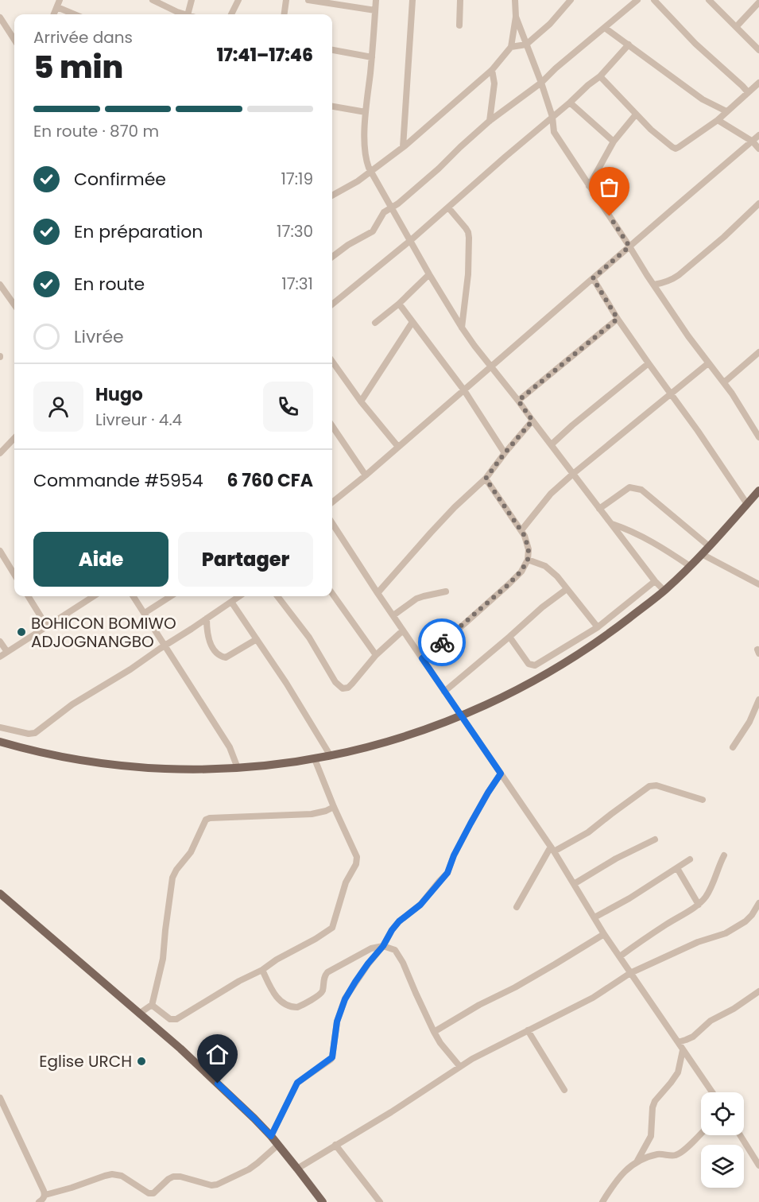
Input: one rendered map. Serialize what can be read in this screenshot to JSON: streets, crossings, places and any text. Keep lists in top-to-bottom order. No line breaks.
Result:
{"places":["BOHICON BOMIWO ADJOGNANGBO","Eglise URCH"],"page":{"heading":["5 min","Arrivée dans","17:41–17:46"],"panel":["Hugo","Livreur · 4.4","Commande #5954","6 760 CFA"],"bar":"En route · 870 m","list":[["Confirmée","17:19"],["En préparation","17:30"],["En route","17:31"],"Livrée"],"buttons":["Aide","Partager"]}}
